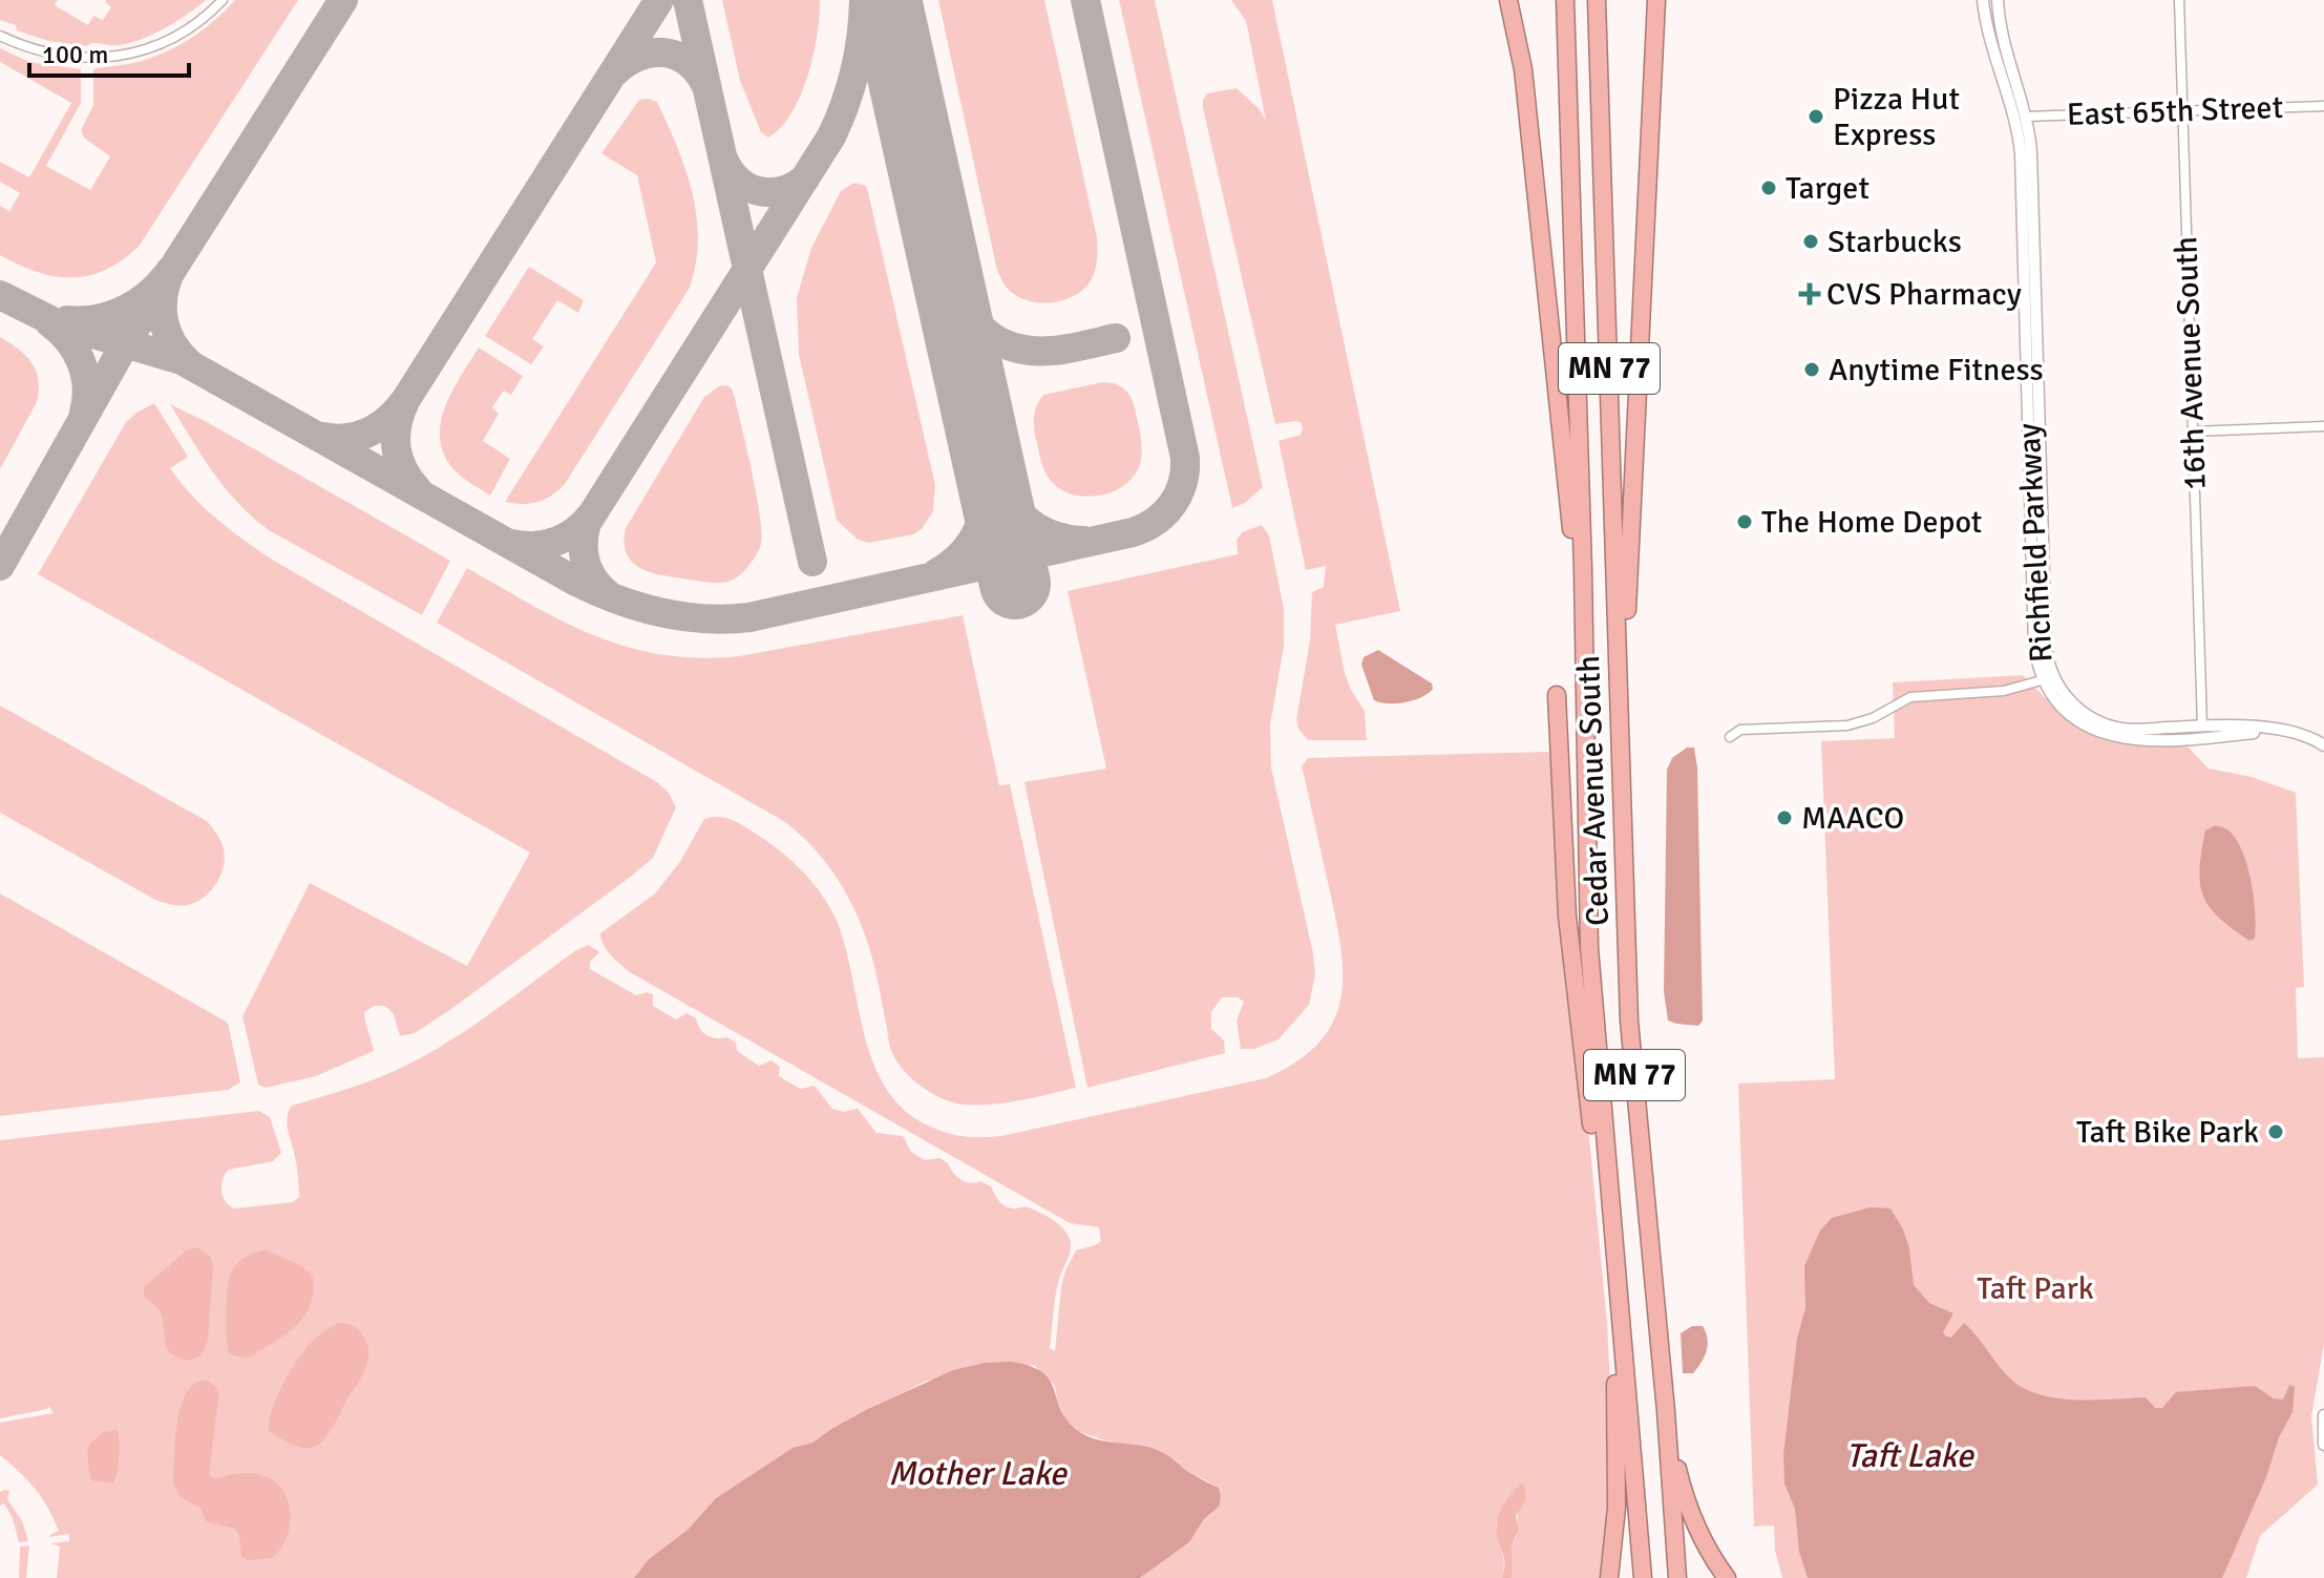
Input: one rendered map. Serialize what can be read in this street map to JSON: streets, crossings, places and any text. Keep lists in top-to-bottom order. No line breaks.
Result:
{"streets":{"highway":["MN 77","Cedar Avenue South"],"street":["East 65th Street","16th Avenue South","Richfield Parkway"]},"crossings":[["East 65th Street","16th Avenue South"],["East 65th Street","Richfield Parkway"],["16th Avenue South","Richfield Parkway"]],"water":["Taft Lake","Mother Lake"],"parks":["Taft Park"],"places":{"other":["Pizza Hut Express","Target","Starbucks","Anytime Fitness","The Home Depot","MAACO","Taft Bike Park"],"health":["CVS Pharmacy"]},"scale_bar":"100 m"}
